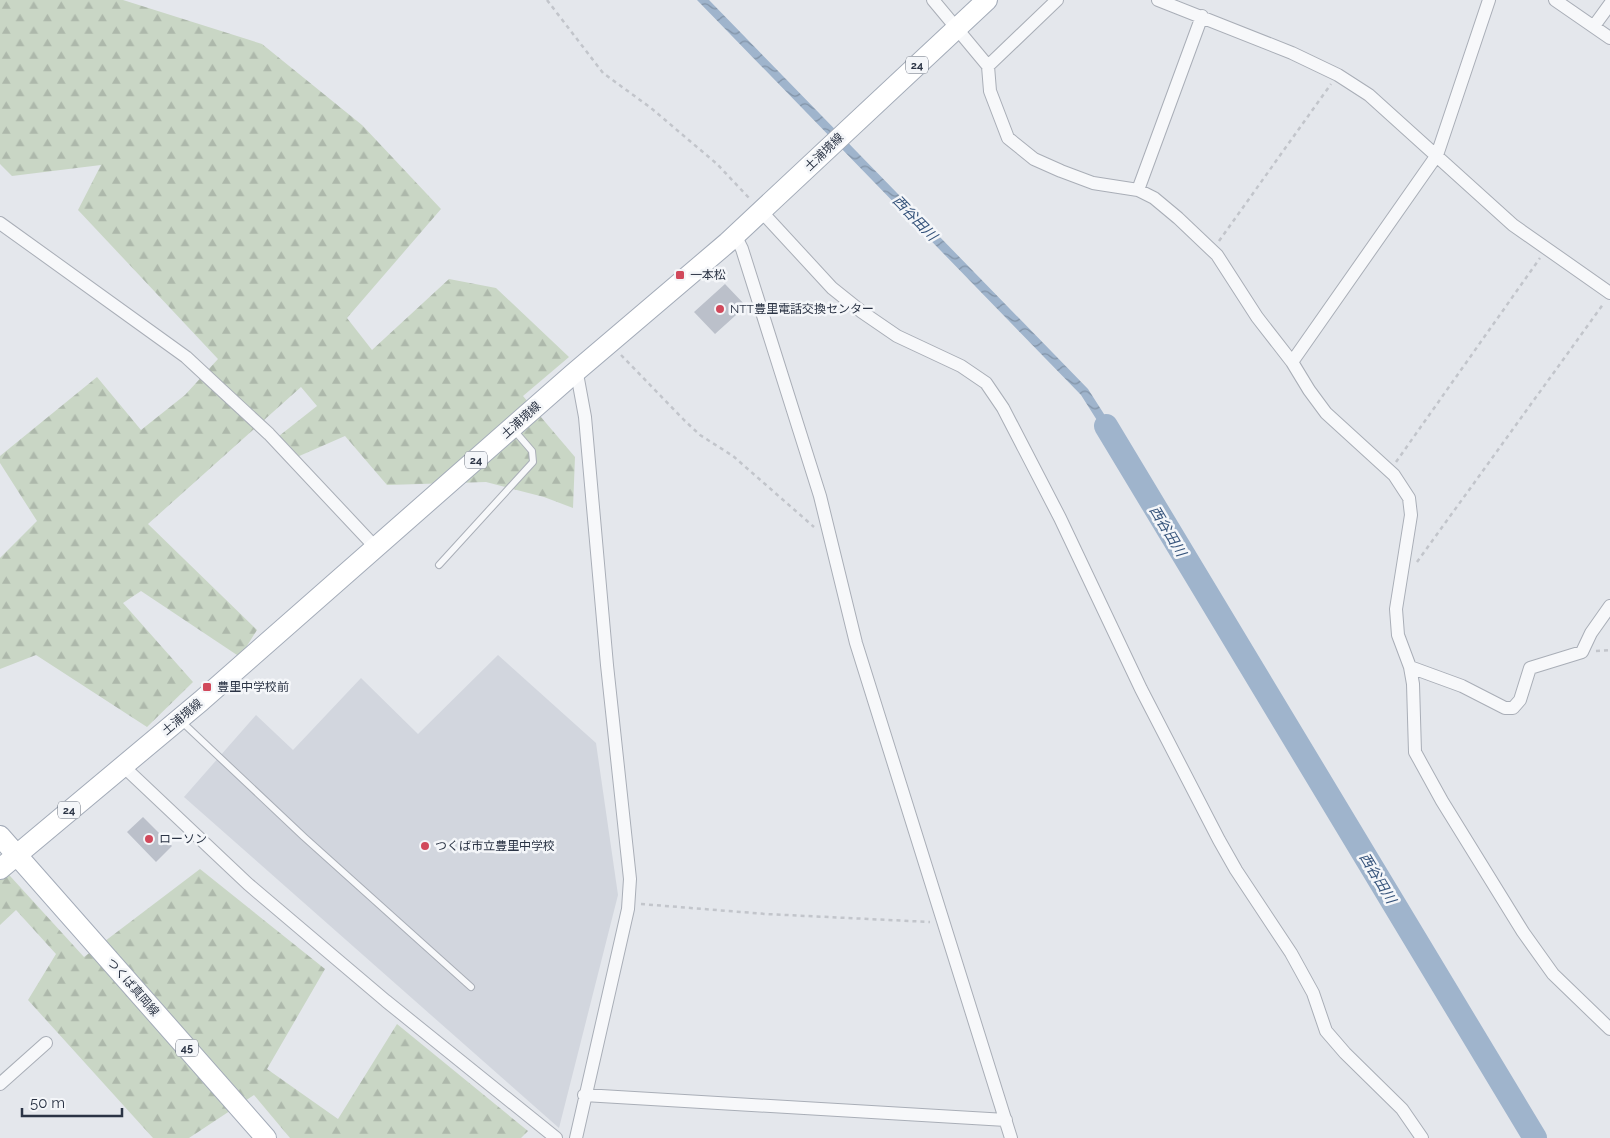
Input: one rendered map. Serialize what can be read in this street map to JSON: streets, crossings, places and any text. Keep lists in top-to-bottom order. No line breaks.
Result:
{"streets":{"main road":["24","土浦境線","つくば真岡線","45"]},"crossings":[["土浦境線","つくば真岡線"]],"water":["西谷田川"],"places":{"transit":["一本松","豊里中学校前"],"other":["NTT豊里電話交換センター","ローソン","つくば市立豊里中学校"]},"scale_bar":"50 m"}
